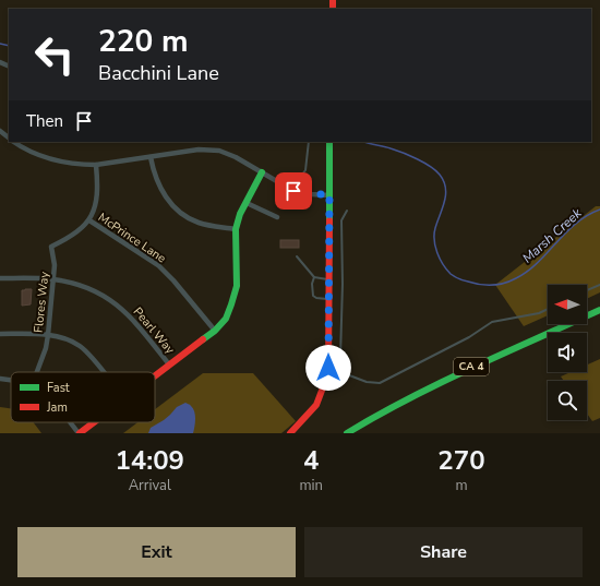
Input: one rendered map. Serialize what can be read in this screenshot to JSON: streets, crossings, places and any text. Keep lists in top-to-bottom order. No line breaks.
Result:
{"streets":{"main road":["CA 4"],"street":["McPrince Lane","Flores Way","Pearl Way"]},"crossings":[["McPrince Lane","Flores Way"],["Flores Way","Pearl Way"]],"water":["Marsh Creek"],"legend":["Fast","Jam"],"north":"left","page":{"turn":["220 m","Bacchini Lane"],"then":"Then","eta":["14:09","Arrival","4","min","270","m"],"buttons":["Exit","Share"]}}
